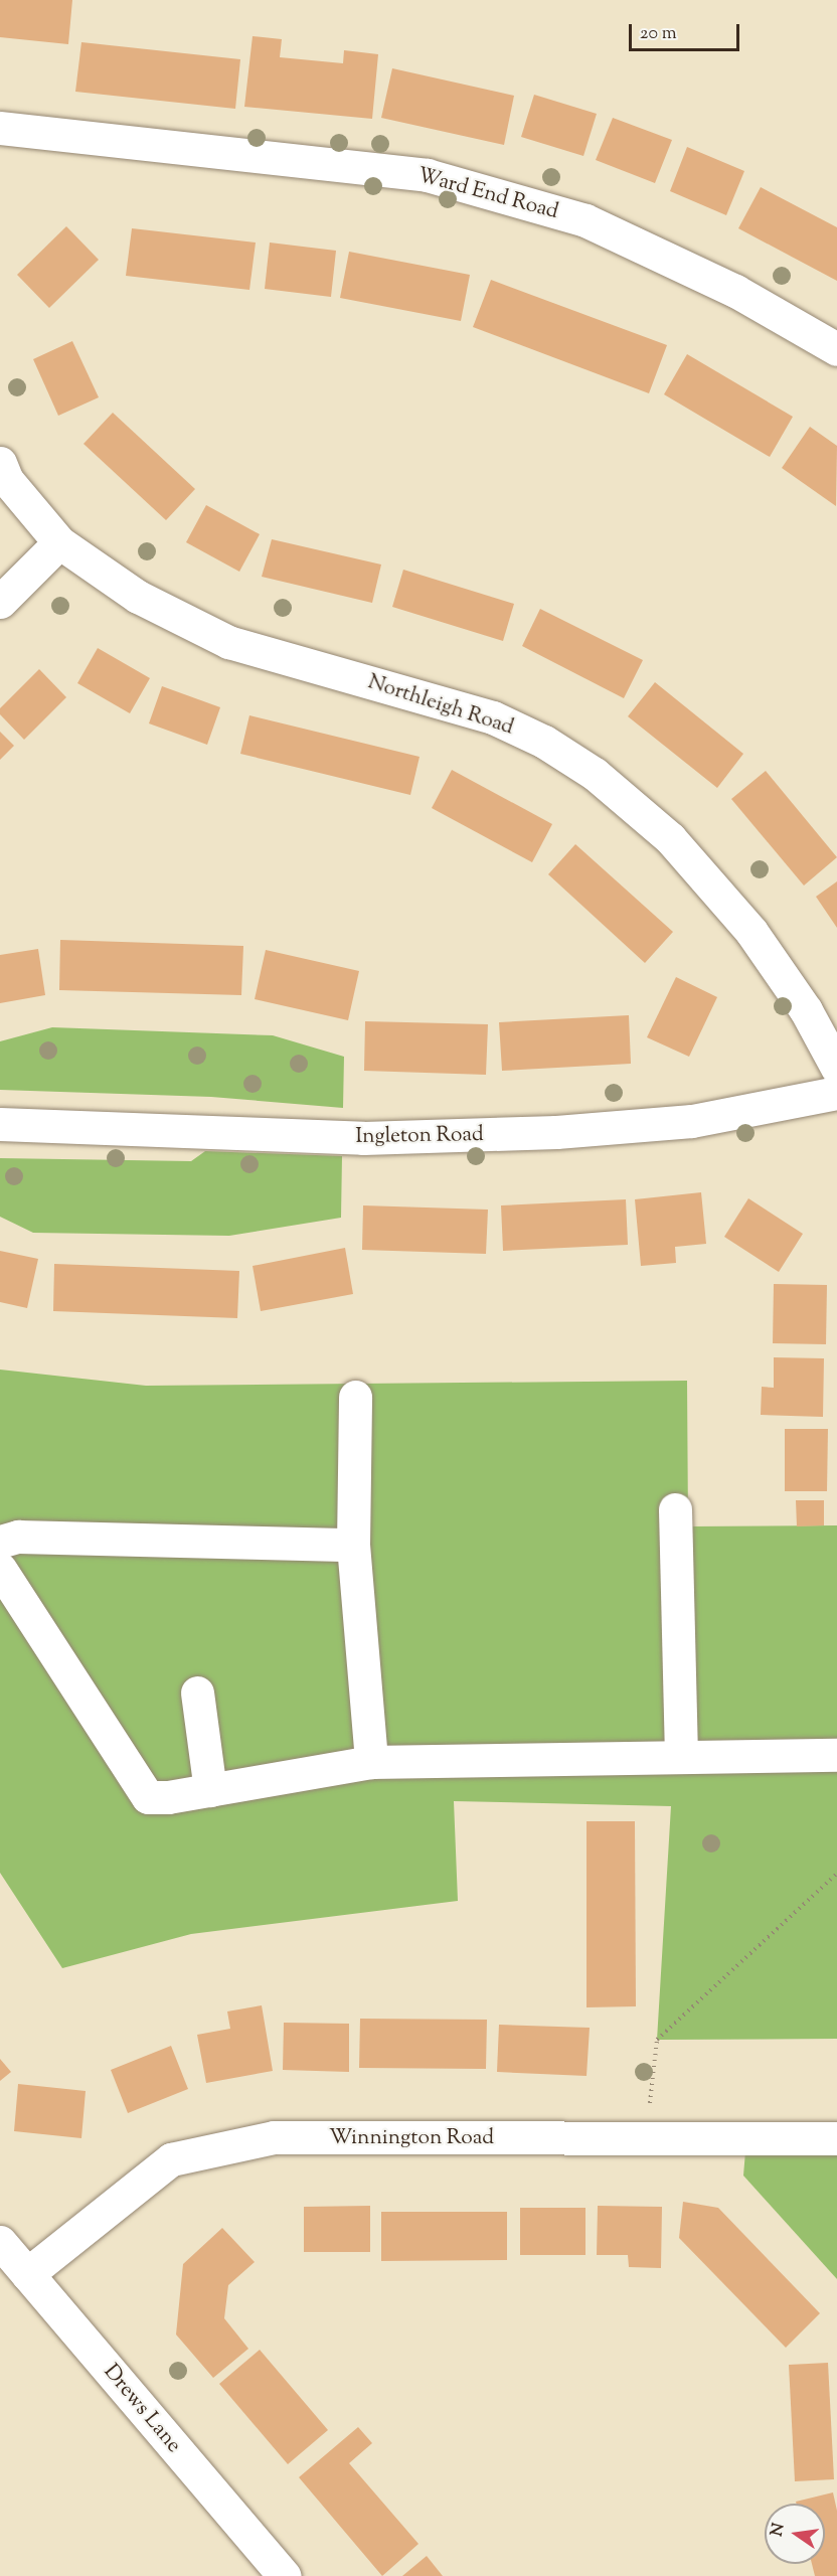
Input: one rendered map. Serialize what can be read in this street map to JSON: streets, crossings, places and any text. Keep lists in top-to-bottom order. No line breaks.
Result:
{"streets":{"street":["Ward End Road","Northleigh Road","Ingleton Road","Winnington Road","Drews Lane"]},"crossings":[["Winnington Road","Drews Lane"]],"scale_bar":"20 m","north":"left"}
